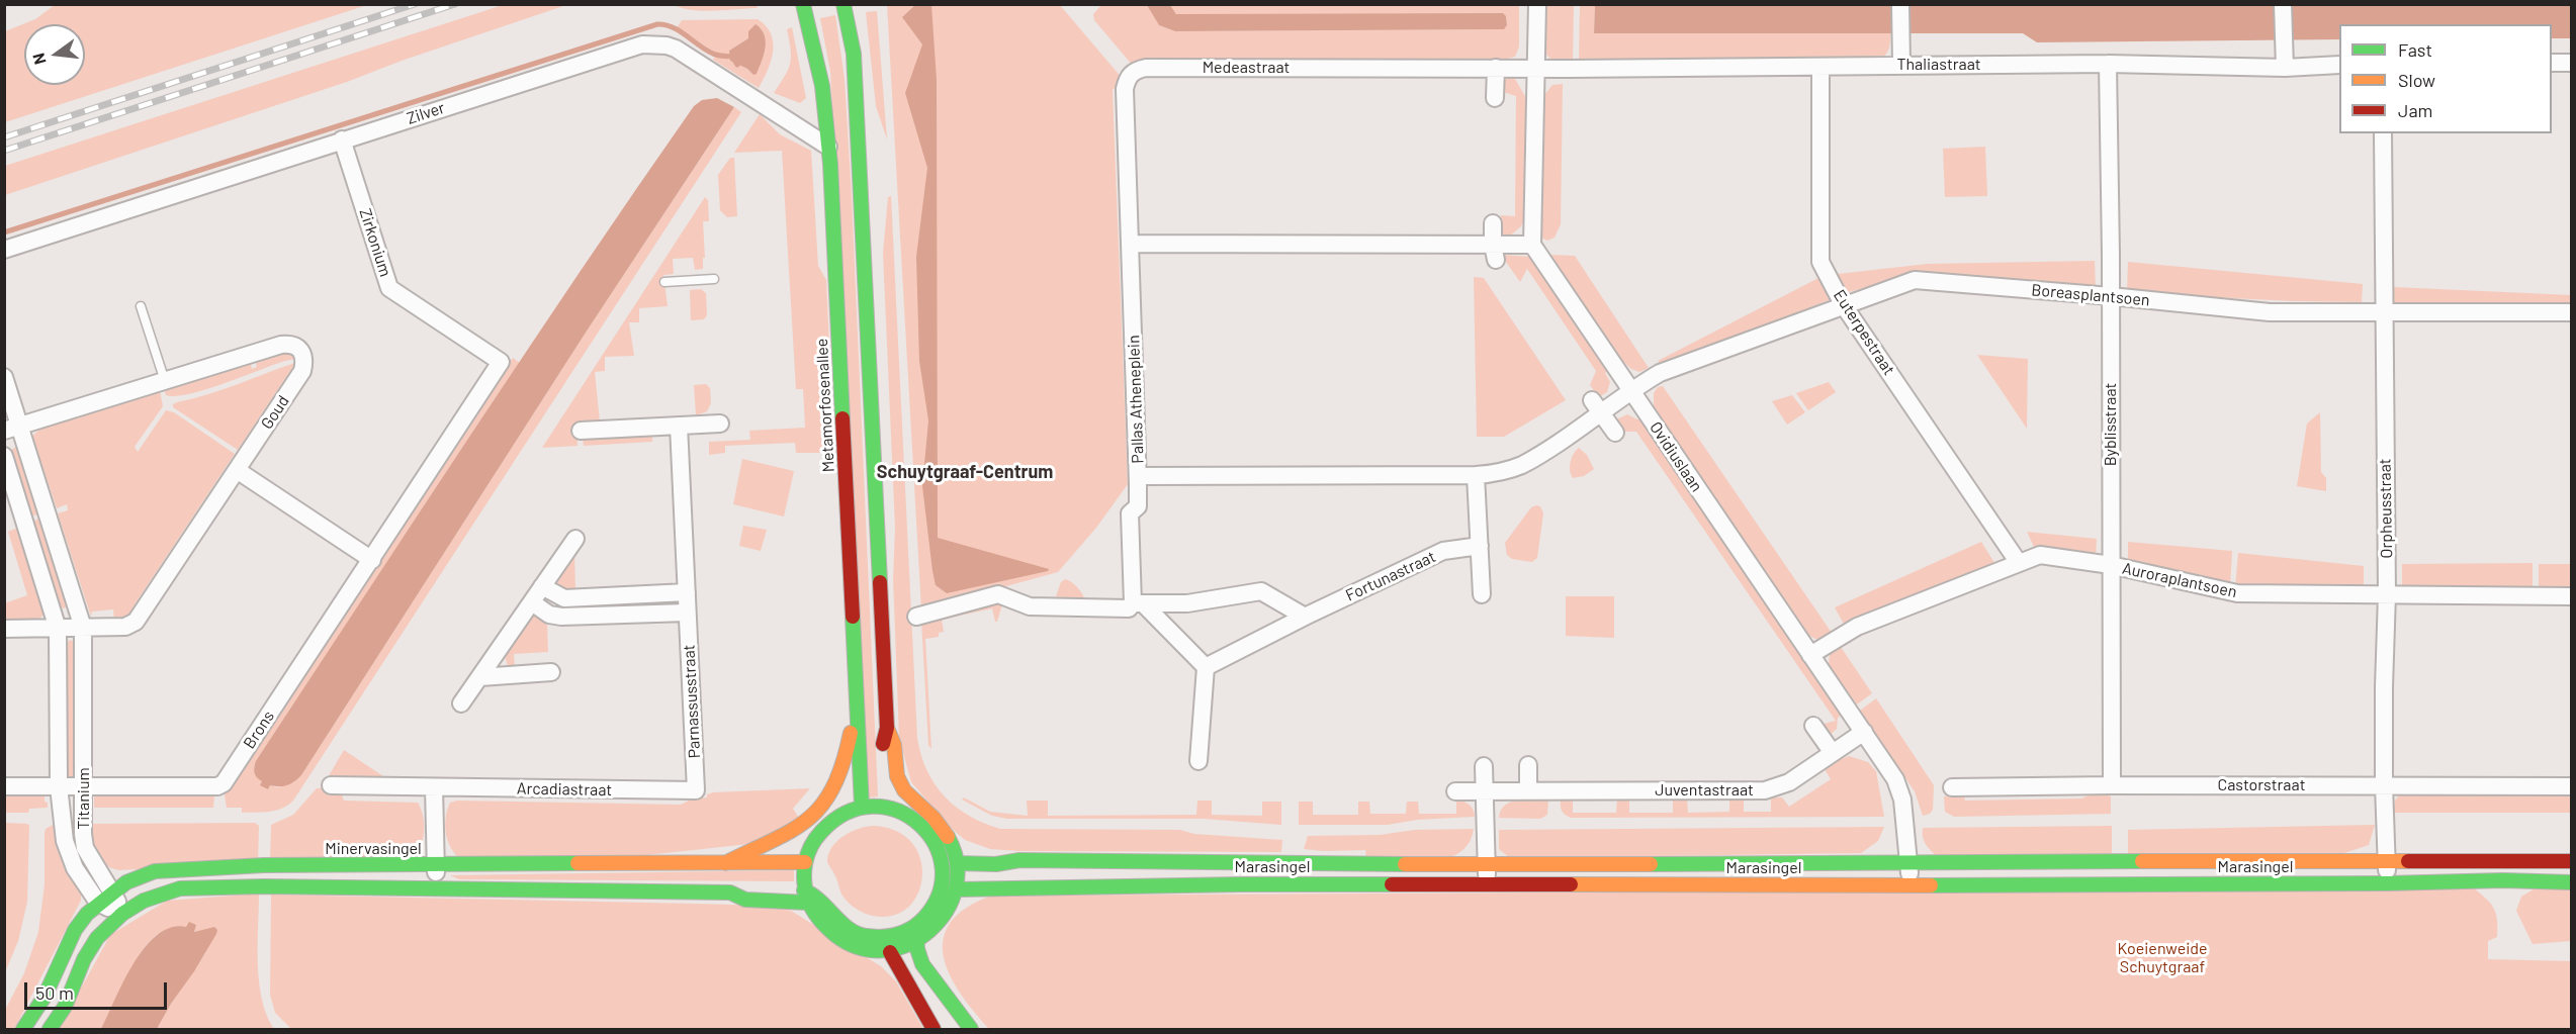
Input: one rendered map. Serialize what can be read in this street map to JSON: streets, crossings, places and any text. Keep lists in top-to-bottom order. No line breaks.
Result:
{"streets":{"street":["Thaliastraat","Medeastraat","Zilver","Zirkonium","Boreasplantsoen","Euterpestraat","Pallas Atheneplein","Metamorfosenallee","Goud","Byblisstraat","Ovidiuslaan","Orpheusstraat","Fortunastraat","Auroraplantsoen","Parnassusstraat","Brons","Castorstraat","Arcadiastraat","Juventastraat","Titanium","Minervasingel","Marasingel"]},"crossings":[["Thaliastraat","Medeastraat"],["Thaliastraat","Euterpestraat"],["Thaliastraat","Byblisstraat"],["Medeastraat","Pallas Atheneplein"],["Zilver","Zirkonium"],["Zilver","Metamorfosenallee"],["Zirkonium","Brons"],["Boreasplantsoen","Euterpestraat"],["Boreasplantsoen","Pallas Atheneplein"],["Boreasplantsoen","Byblisstraat"],["Boreasplantsoen","Ovidiuslaan"],["Boreasplantsoen","Orpheusstraat"],["Euterpestraat","Auroraplantsoen"],["Pallas Atheneplein","Ovidiuslaan"],["Metamorfosenallee","Minervasingel"],["Metamorfosenallee","Marasingel"],["Goud","Titanium"],["Byblisstraat","Auroraplantsoen"],["Byblisstraat","Castorstraat"],["Ovidiuslaan","Auroraplantsoen"],["Ovidiuslaan","Juventastraat"],["Ovidiuslaan","Marasingel"],["Orpheusstraat","Auroraplantsoen"],["Orpheusstraat","Castorstraat"],["Orpheusstraat","Marasingel"],["Parnassusstraat","Arcadiastraat"],["Brons","Titanium"],["Titanium","Minervasingel"],["Minervasingel","Marasingel"]],"districts":["Schuytgraaf-Centrum"],"parks":["Koeienweide Schuytgraaf"],"legend":["Fast","Slow","Jam"],"scale_bar":"50 m","north":"left"}
